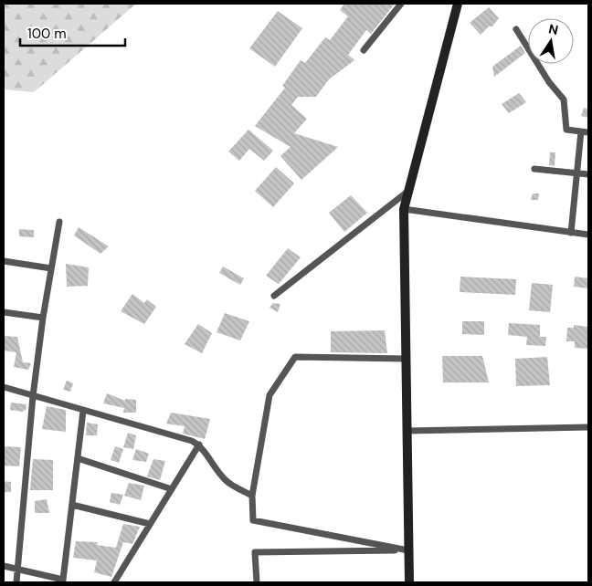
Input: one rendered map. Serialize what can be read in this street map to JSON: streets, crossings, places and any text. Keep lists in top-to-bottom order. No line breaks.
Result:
{"scale_bar":"100 m","north":"top"}
